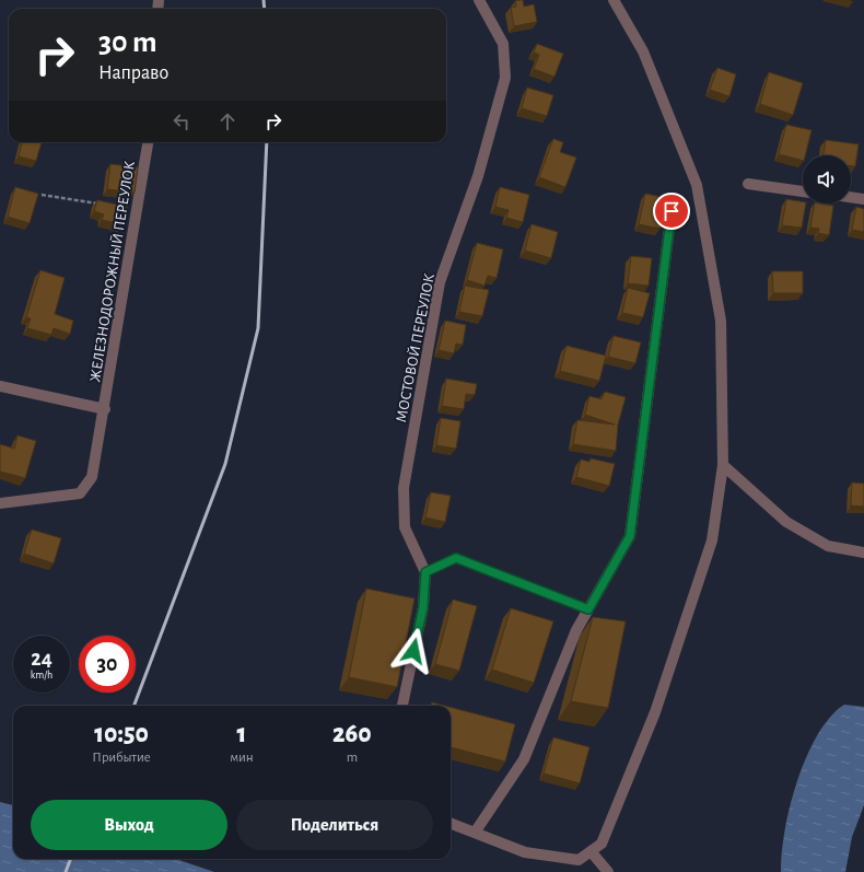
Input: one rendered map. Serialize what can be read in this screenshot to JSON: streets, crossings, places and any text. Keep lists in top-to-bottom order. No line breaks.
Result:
{"streets":{"street":["ЖЕЛЕЗНОДОРОЖНЫЙ ПЕРЕУЛОК","МОСТОВОЙ ПЕРЕУЛОК"]},"page":{"turn":["30 m","Направо"],"speed":"24 km/h","limit":"30","eta":["10:50","Прибытие","1","мин","260","m"],"buttons":["Выход","Поделиться"]}}
